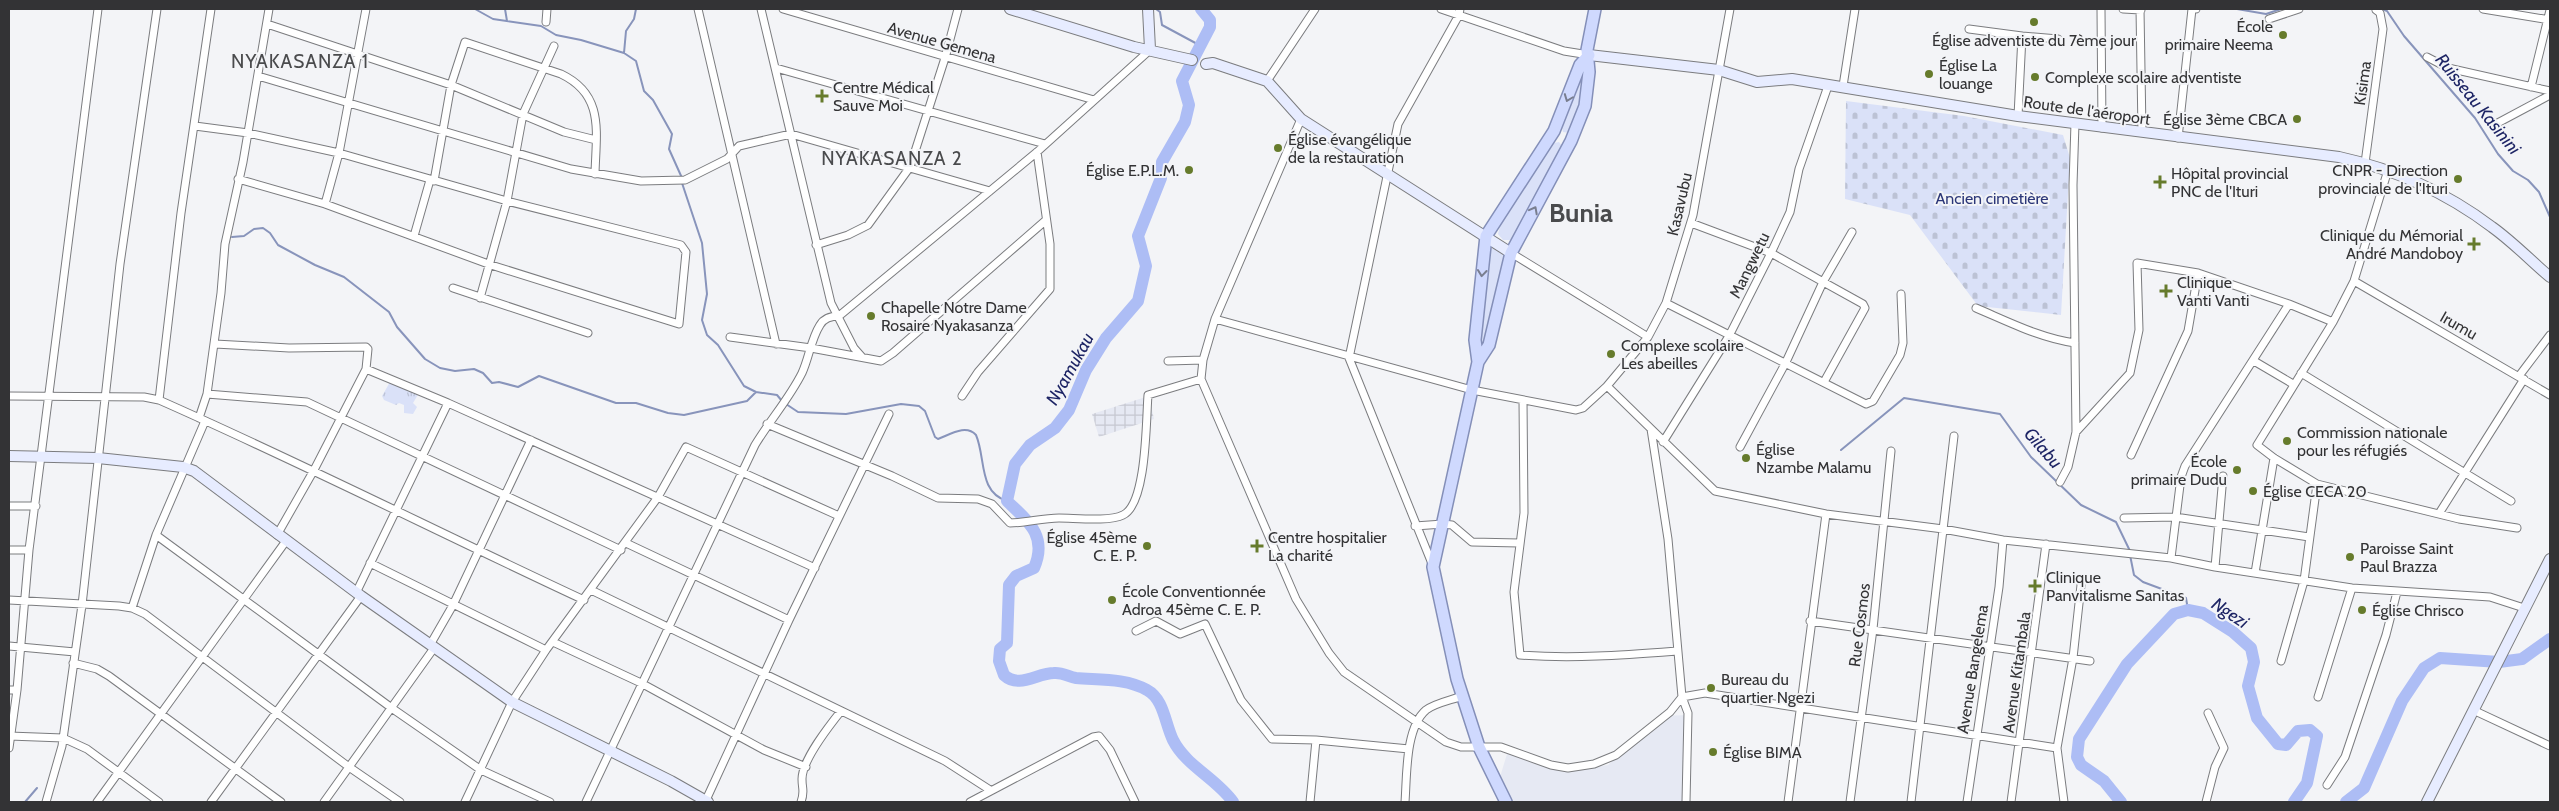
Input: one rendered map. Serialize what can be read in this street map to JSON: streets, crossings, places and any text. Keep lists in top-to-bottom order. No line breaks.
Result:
{"streets":{"street":["Avenue Gemena","Kisima","Route de l'aéroport","Kasavubu","Mangwetu","Irumu","Rue Cosmos","Avenue Bangelema","Avenue Kitambala"]},"crossings":[["Kisima","Route de l'aéroport"],["Route de l'aéroport","Kasavubu"],["Route de l'aéroport","Mangwetu"]],"districts":["NYAKASANZA 1","NYAKASANZA 2","Bunia"],"water":["Ruisseau Kasinini","Nyamukau","Gilabu","Ngezi"],"parks":["Ancien cimetière"],"places":{"other":["Église adventiste du 7ème jour","École primaire Neema","Église La louange","Complexe scolaire adventiste","Église 3ème CBCA","Église évangélique de la restauration","Église E.P.L.M.","CNPR - Direction provinciale de l'Ituri","Chapelle Notre Dame Rosaire Nyakasanza","Complexe scolaire Les abeilles","Commission nationale pour les réfugiés","Église Nzambe Malamu","École primaire Dudu","Église CECA 20","Église 45ème C. E. P.","Paroisse Saint Paul Brazza","École Conventionnée Adroa 45ème C. E. P.","Église Chrisco","Bureau du quartier Ngezi","Église BIMA"],"health":["Centre Médical Sauve Moi","Hôpital provincial PNC de l'Ituri","Clinique du Mémorial André Mandoboy","Clinique Vanti Vanti","Centre hospitalier La charité","Clinique Panvitalisme Sanitas"]}}
